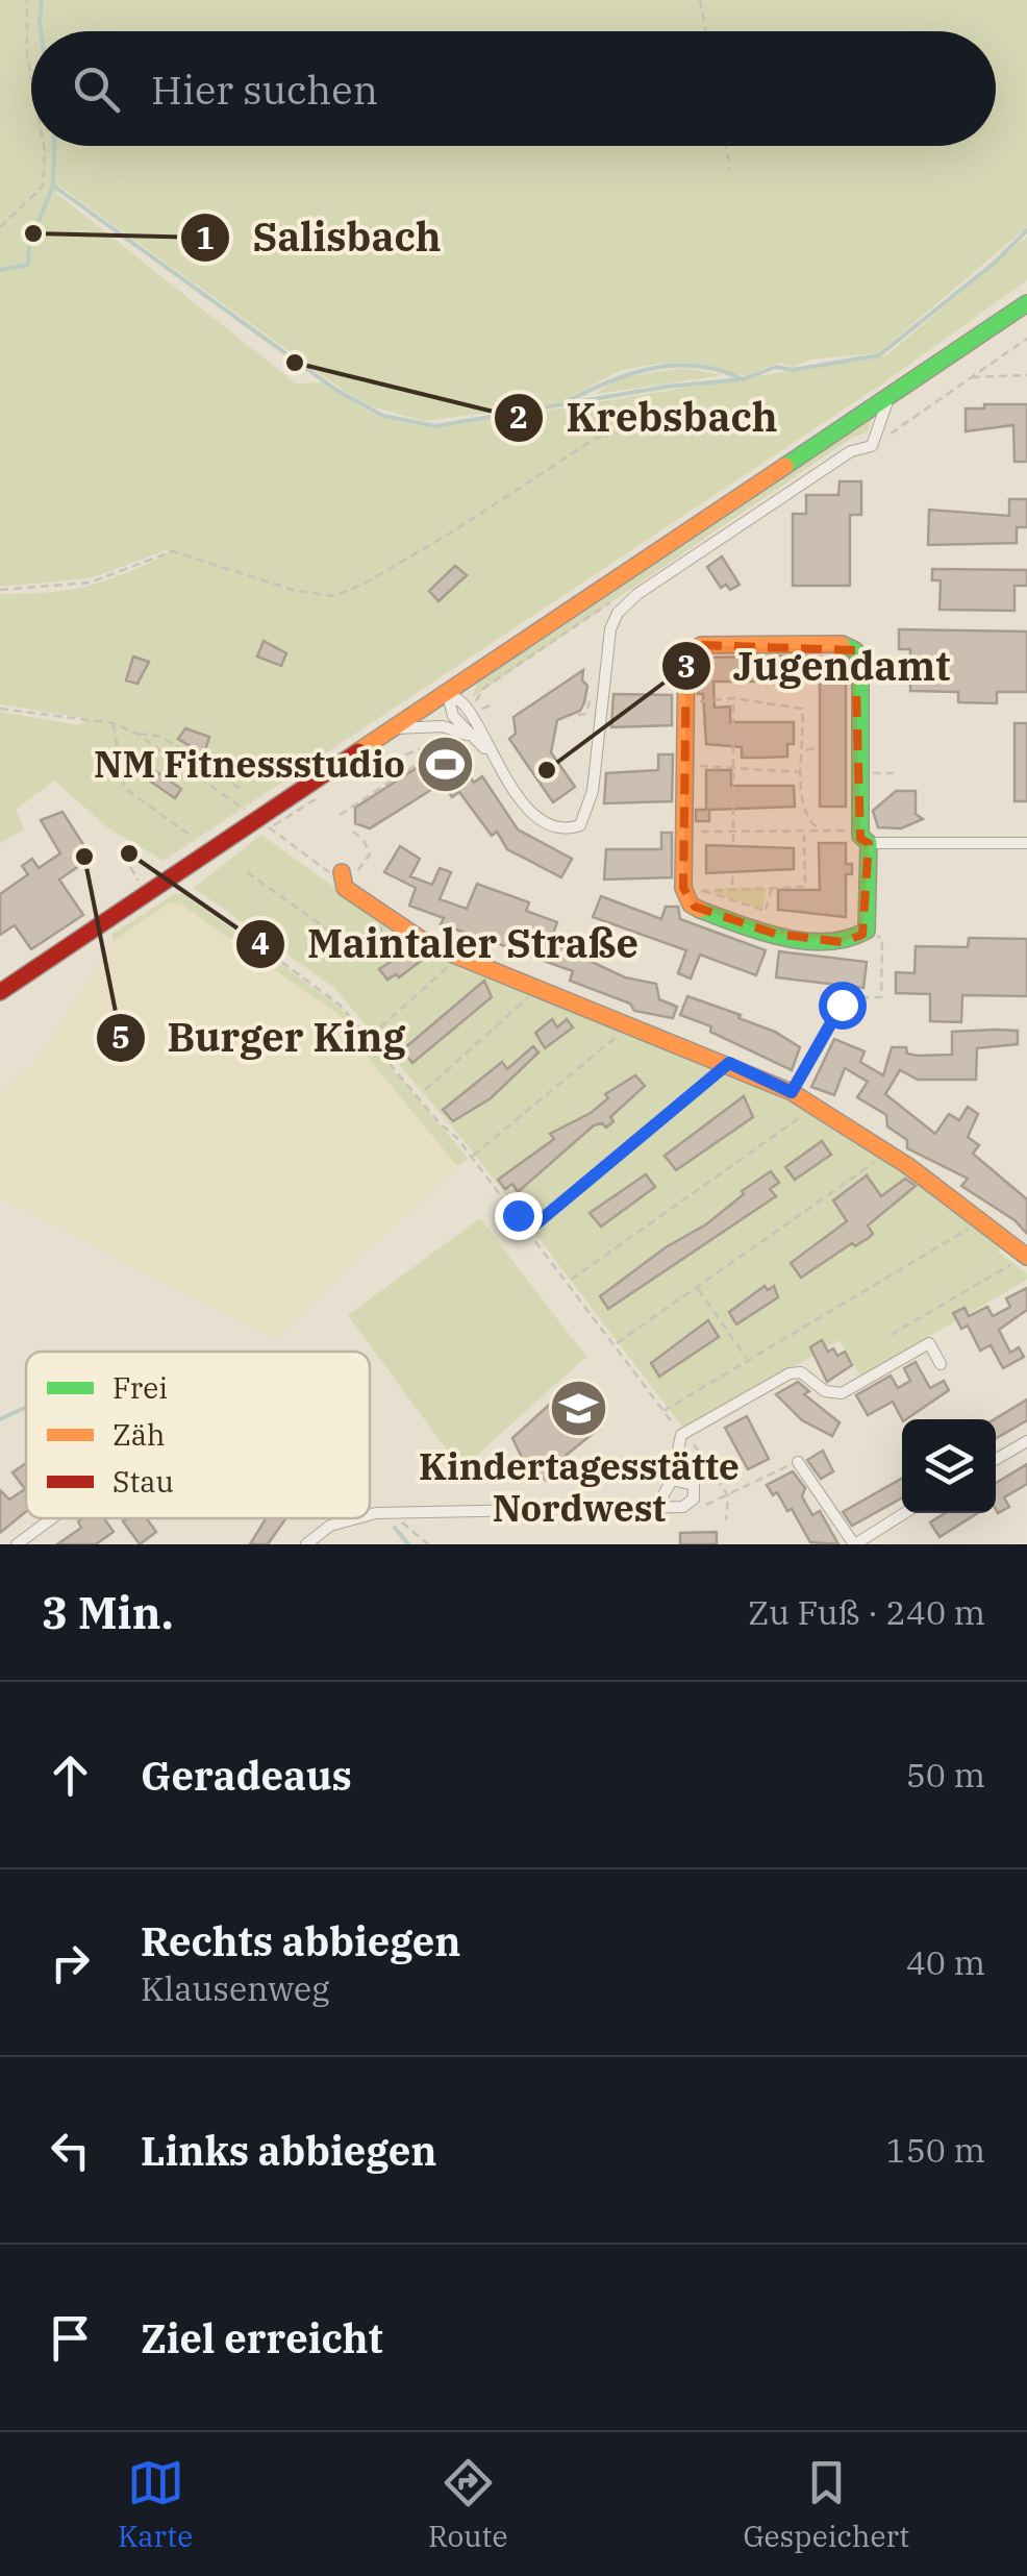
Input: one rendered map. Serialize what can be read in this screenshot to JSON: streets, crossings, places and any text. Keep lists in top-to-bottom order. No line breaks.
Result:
{"places":{"other":["Salisbach","Krebsbach","Jugendamt","Maintaler Straße","Burger King"],"sports":["NM Fitnessstudio"],"school or university":["Kindertagesstätte Nordwest"]},"legend":["Frei","Zäh","Stau"],"page":{"search":"Hier suchen","heading":["3 Min.","Zu Fuß · 240 m"],"list":[["Geradeaus","50 m"],["Rechts abbiegen","Klausenweg","40 m"],["Links abbiegen","150 m"],"Ziel erreicht"],"nav":["Karte","Route","Gespeichert"]}}
